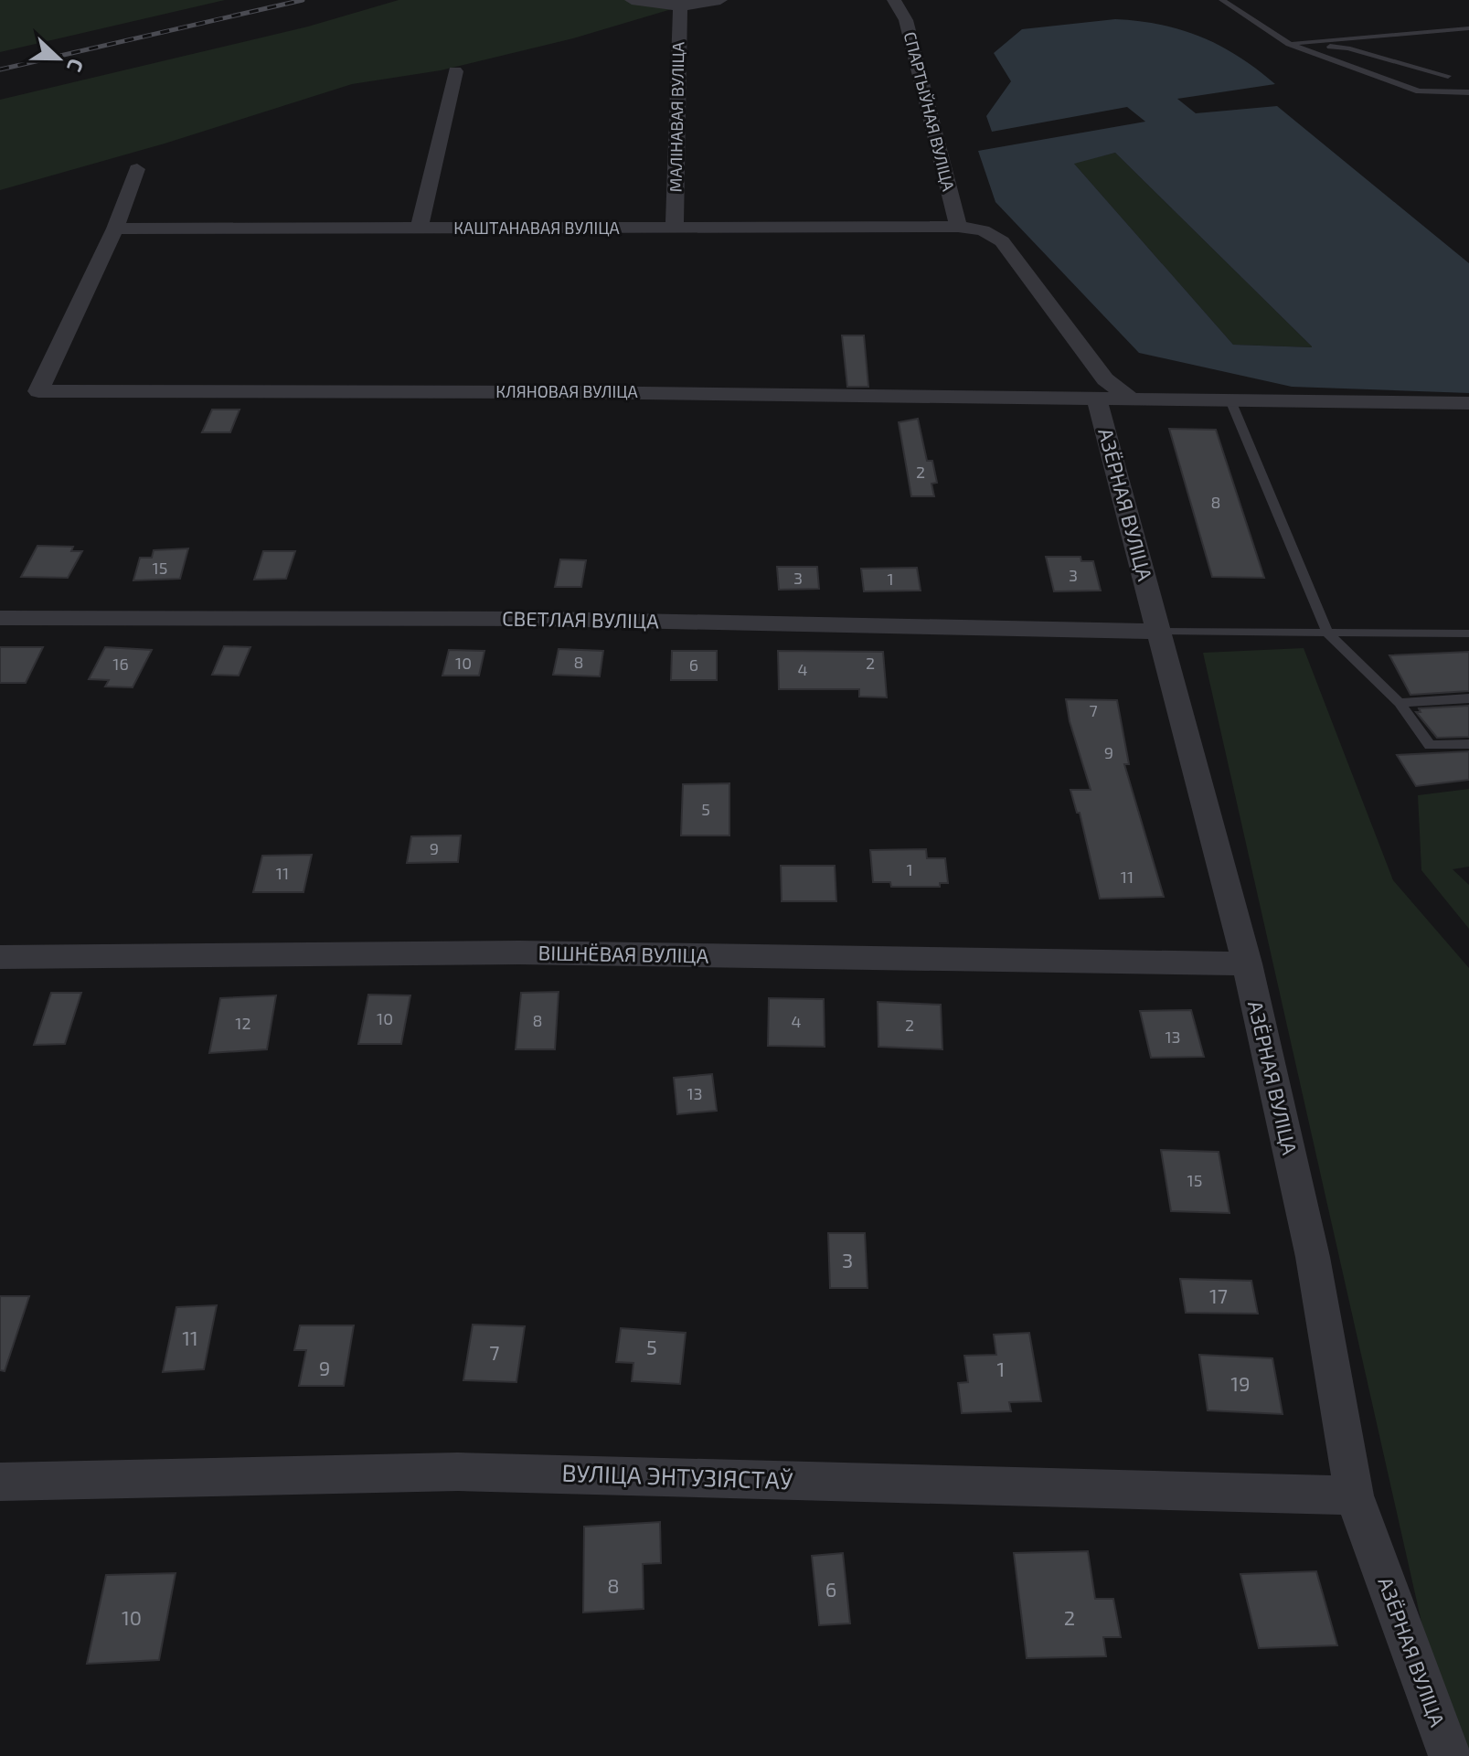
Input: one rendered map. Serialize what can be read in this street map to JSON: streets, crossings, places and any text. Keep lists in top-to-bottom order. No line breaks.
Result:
{"streets":{"street":["СПАРТЫЎНАЯ ВУЛІЦА","МАЛІНАВАЯ ВУЛІЦА","КАШТАНАВАЯ ВУЛІЦА","КЛЯНОВАЯ ВУЛІЦА","АЗЁРНАЯ ВУЛІЦА","СВЕТЛАЯ ВУЛІЦА","ВІШНЁВАЯ ВУЛІЦА","ВУЛІЦА ЭНТУЗІЯСТАЎ"]},"crossings":[["СПАРТЫЎНАЯ ВУЛІЦА","КАШТАНАВАЯ ВУЛІЦА"],["МАЛІНАВАЯ ВУЛІЦА","КАШТАНАВАЯ ВУЛІЦА"],["КАШТАНАВАЯ ВУЛІЦА","КЛЯНОВАЯ ВУЛІЦА"],["КЛЯНОВАЯ ВУЛІЦА","АЗЁРНАЯ ВУЛІЦА"],["АЗЁРНАЯ ВУЛІЦА","СВЕТЛАЯ ВУЛІЦА"],["АЗЁРНАЯ ВУЛІЦА","ВІШНЁВАЯ ВУЛІЦА"],["АЗЁРНАЯ ВУЛІЦА","ВУЛІЦА ЭНТУЗІЯСТАЎ"]],"house_numbers":["2","8","15","3","3","1","8","10","2","16","6","4","7","9","5","9","1","11","11","10","8","4","12","2","13","13","15","3","17","11","5","7","9","1","19","8","6","10","2"],"north":"right"}
